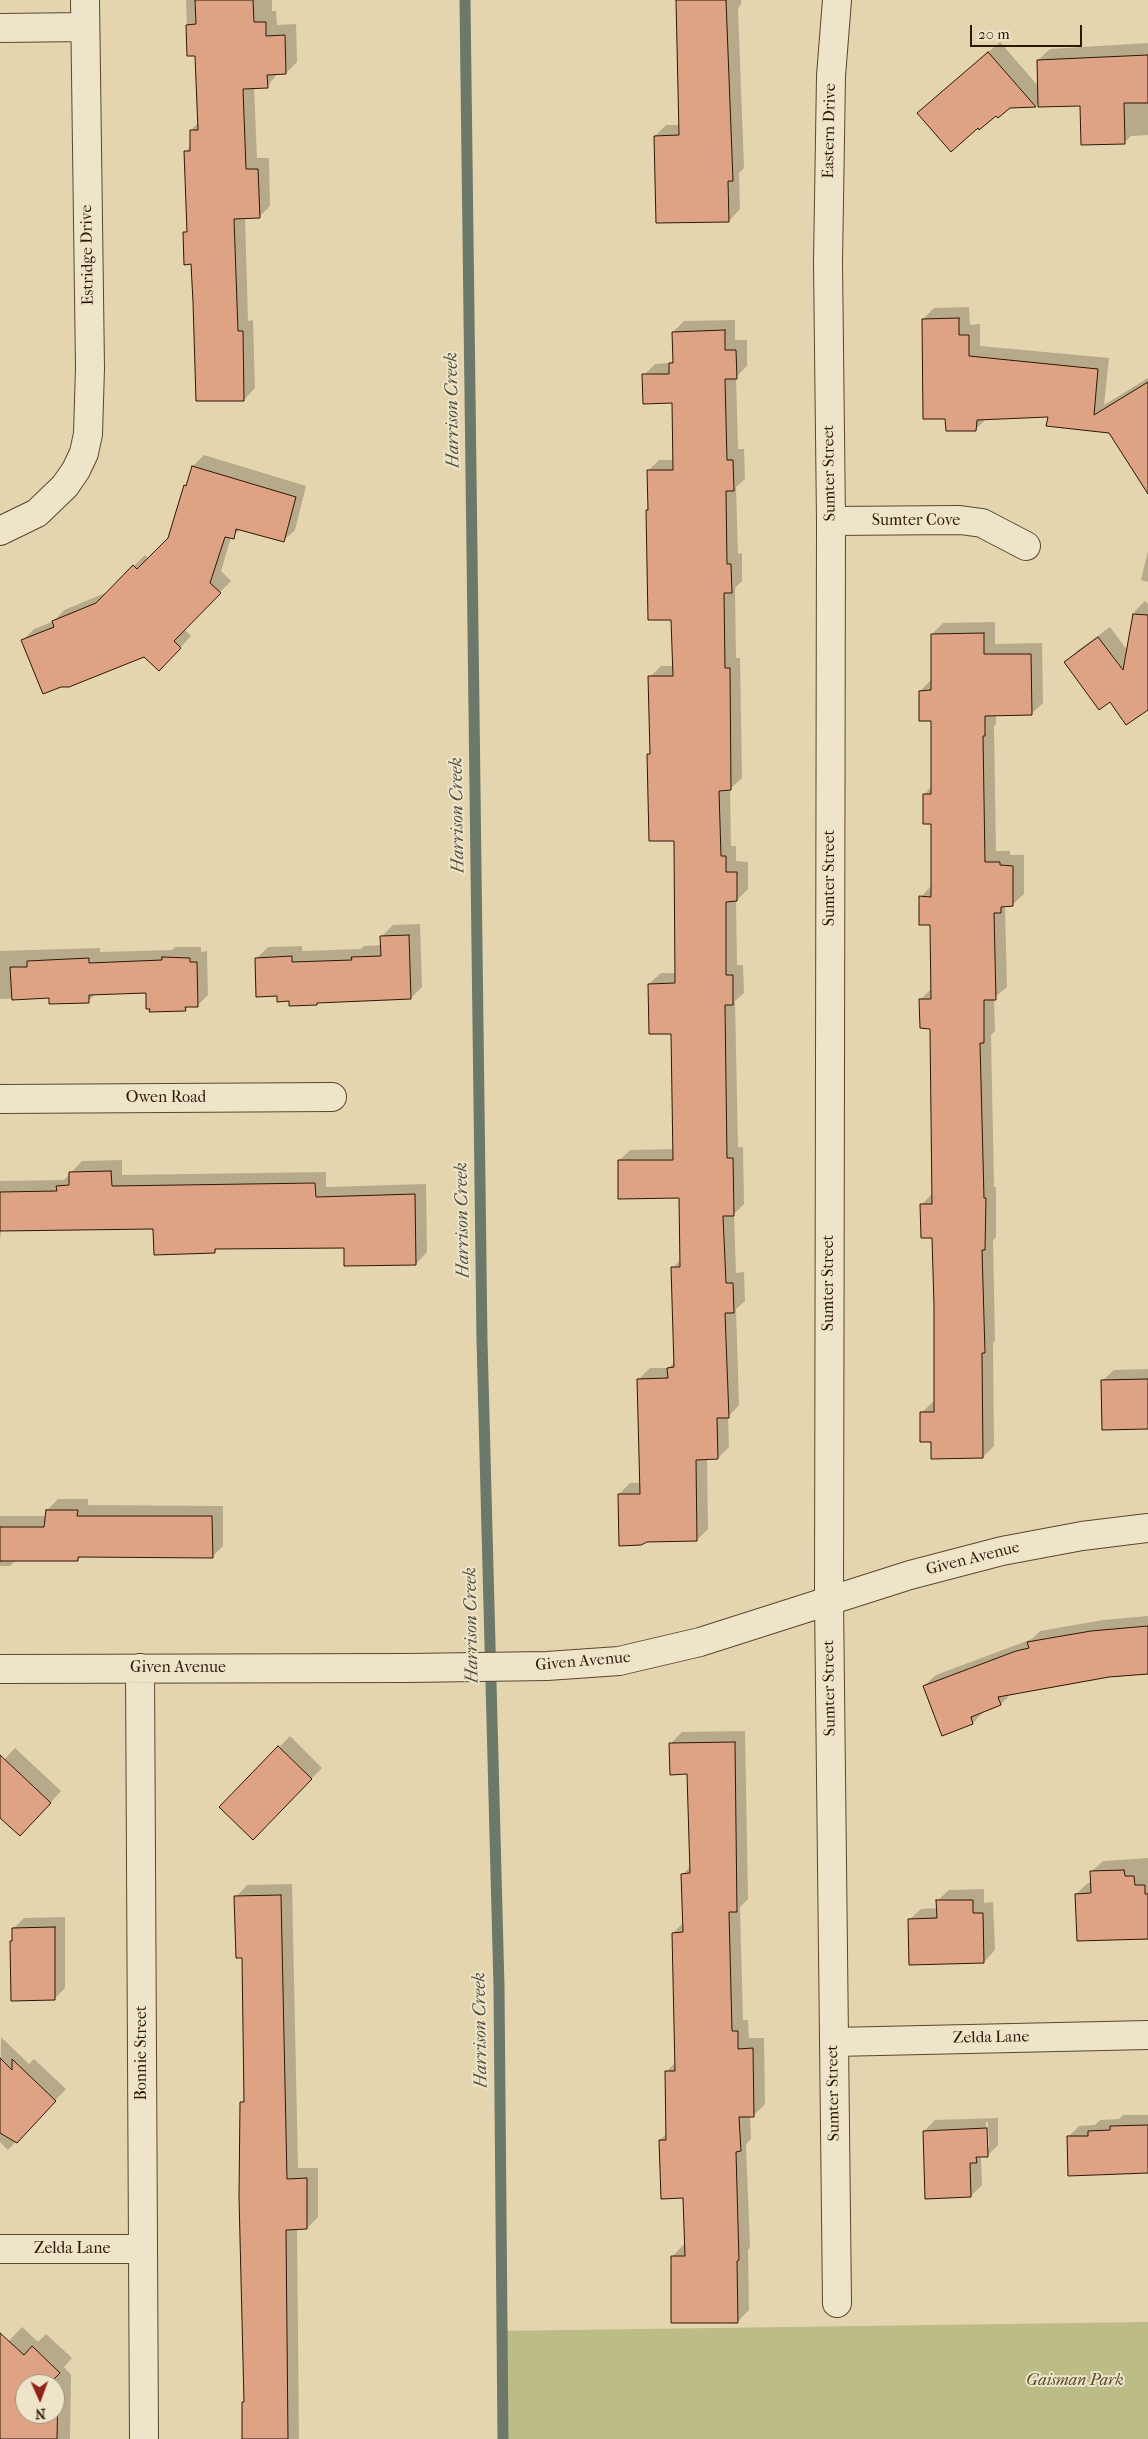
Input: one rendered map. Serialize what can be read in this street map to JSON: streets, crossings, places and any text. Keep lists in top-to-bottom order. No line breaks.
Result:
{"streets":{"street":["Eastern Drive","Estridge Drive","Sumter Street","Sumter Cove","Owen Road","Given Avenue","Zelda Lane","Bonnie Street"]},"crossings":[["Eastern Drive","Sumter Street"],["Sumter Street","Sumter Cove"],["Sumter Street","Given Avenue"],["Sumter Street","Zelda Lane"],["Given Avenue","Bonnie Street"],["Zelda Lane","Bonnie Street"]],"water":["Harrison Creek"],"parks":["Gaisman Park"],"scale_bar":"20 m","north":"bottom"}
